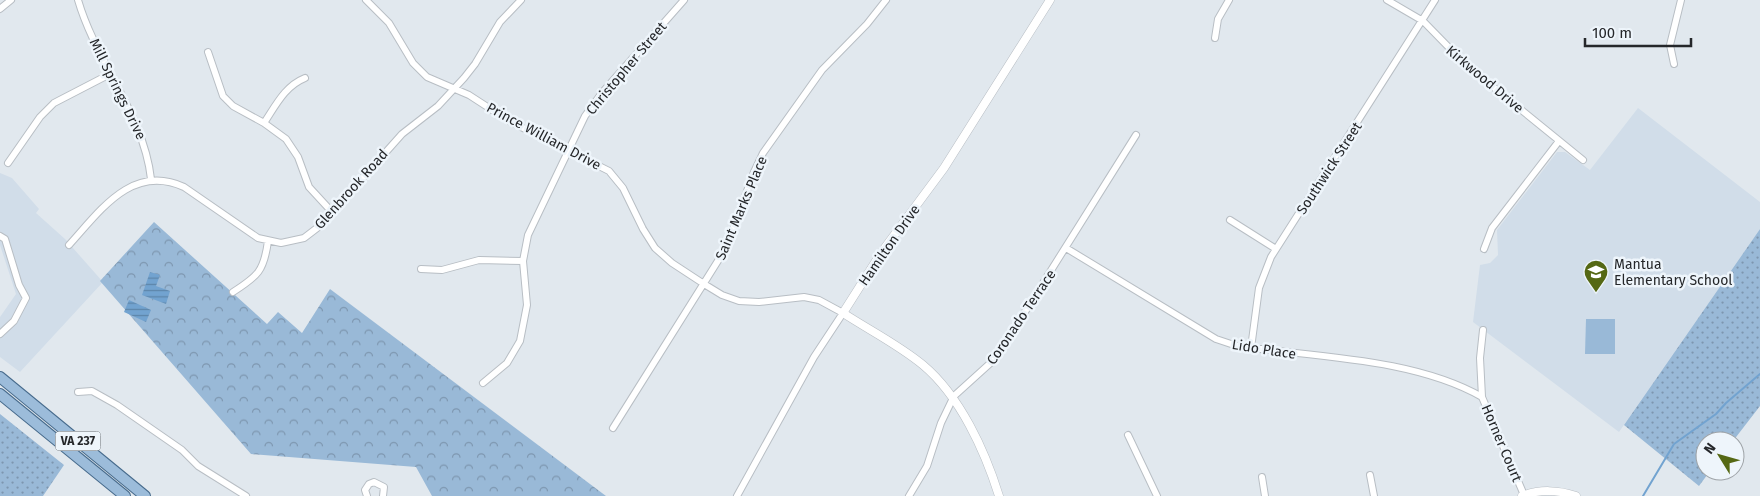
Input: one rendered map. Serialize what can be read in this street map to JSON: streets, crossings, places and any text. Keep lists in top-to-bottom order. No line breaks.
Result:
{"streets":{"main road":["VA 237"],"street":["Christopher Street","Kirkwood Drive","Mill Springs Drive","Prince William Drive","Southwick Street","Glenbrook Road","Saint Marks Place","Hamilton Drive","Coronado Terrace","Lido Place","Horner Court"]},"crossings":[["Christopher Street","Prince William Drive"],["Kirkwood Drive","Southwick Street"],["Mill Springs Drive","Glenbrook Road"],["Prince William Drive","Glenbrook Road"],["Prince William Drive","Saint Marks Place"],["Prince William Drive","Hamilton Drive"],["Prince William Drive","Coronado Terrace"],["Southwick Street","Lido Place"],["Coronado Terrace","Lido Place"],["Lido Place","Horner Court"]],"places":{"school or university":["Mantua Elementary School"]},"scale_bar":"100 m","north":"top left"}
